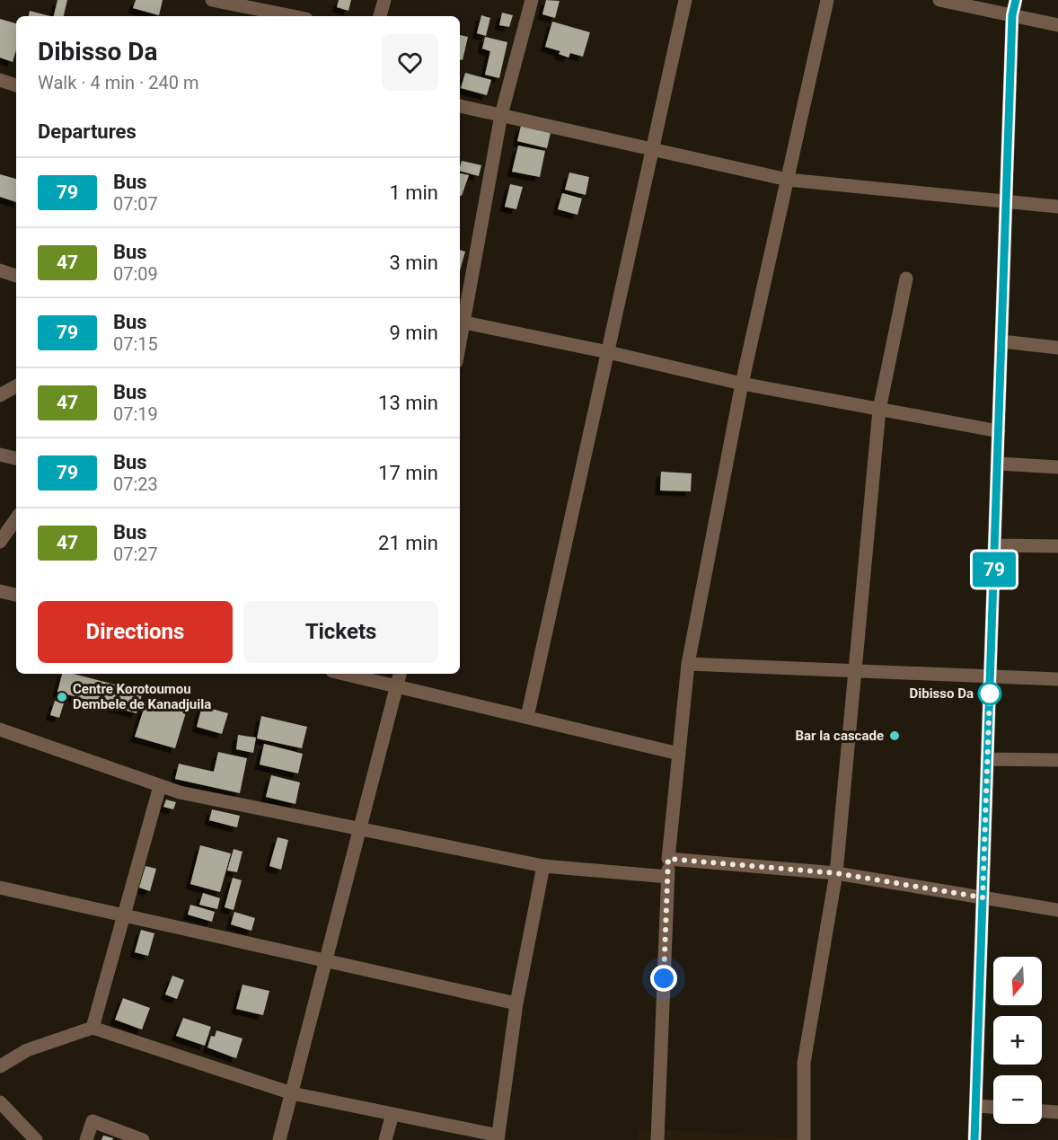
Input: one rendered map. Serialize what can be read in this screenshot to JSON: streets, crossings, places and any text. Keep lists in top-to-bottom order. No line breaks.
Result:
{"places":["Dibisso Da","Centre Korotoumou Dembele de Kanadjuila","Bar la cascade"],"lines":["bus line 79"],"north":"bottom","page":{"on_map":"79","heading":[["Dibisso Da","Walk · 4 min · 240 m"],"Departures"],"list":[{"mark":"79","name":"Bus","note":"07:07","value":"1 min"},{"mark":"47","name":"Bus","note":"07:09","value":"3 min"},{"mark":"79","name":"Bus","note":"07:15","value":"9 min"},{"mark":"47","name":"Bus","note":"07:19","value":"13 min"},{"mark":"79","name":"Bus","note":"07:23","value":"17 min"},{"mark":"47","name":"Bus","note":"07:27","value":"21 min"}],"buttons":["Directions","Tickets"],"map_buttons":["+","−"]}}
